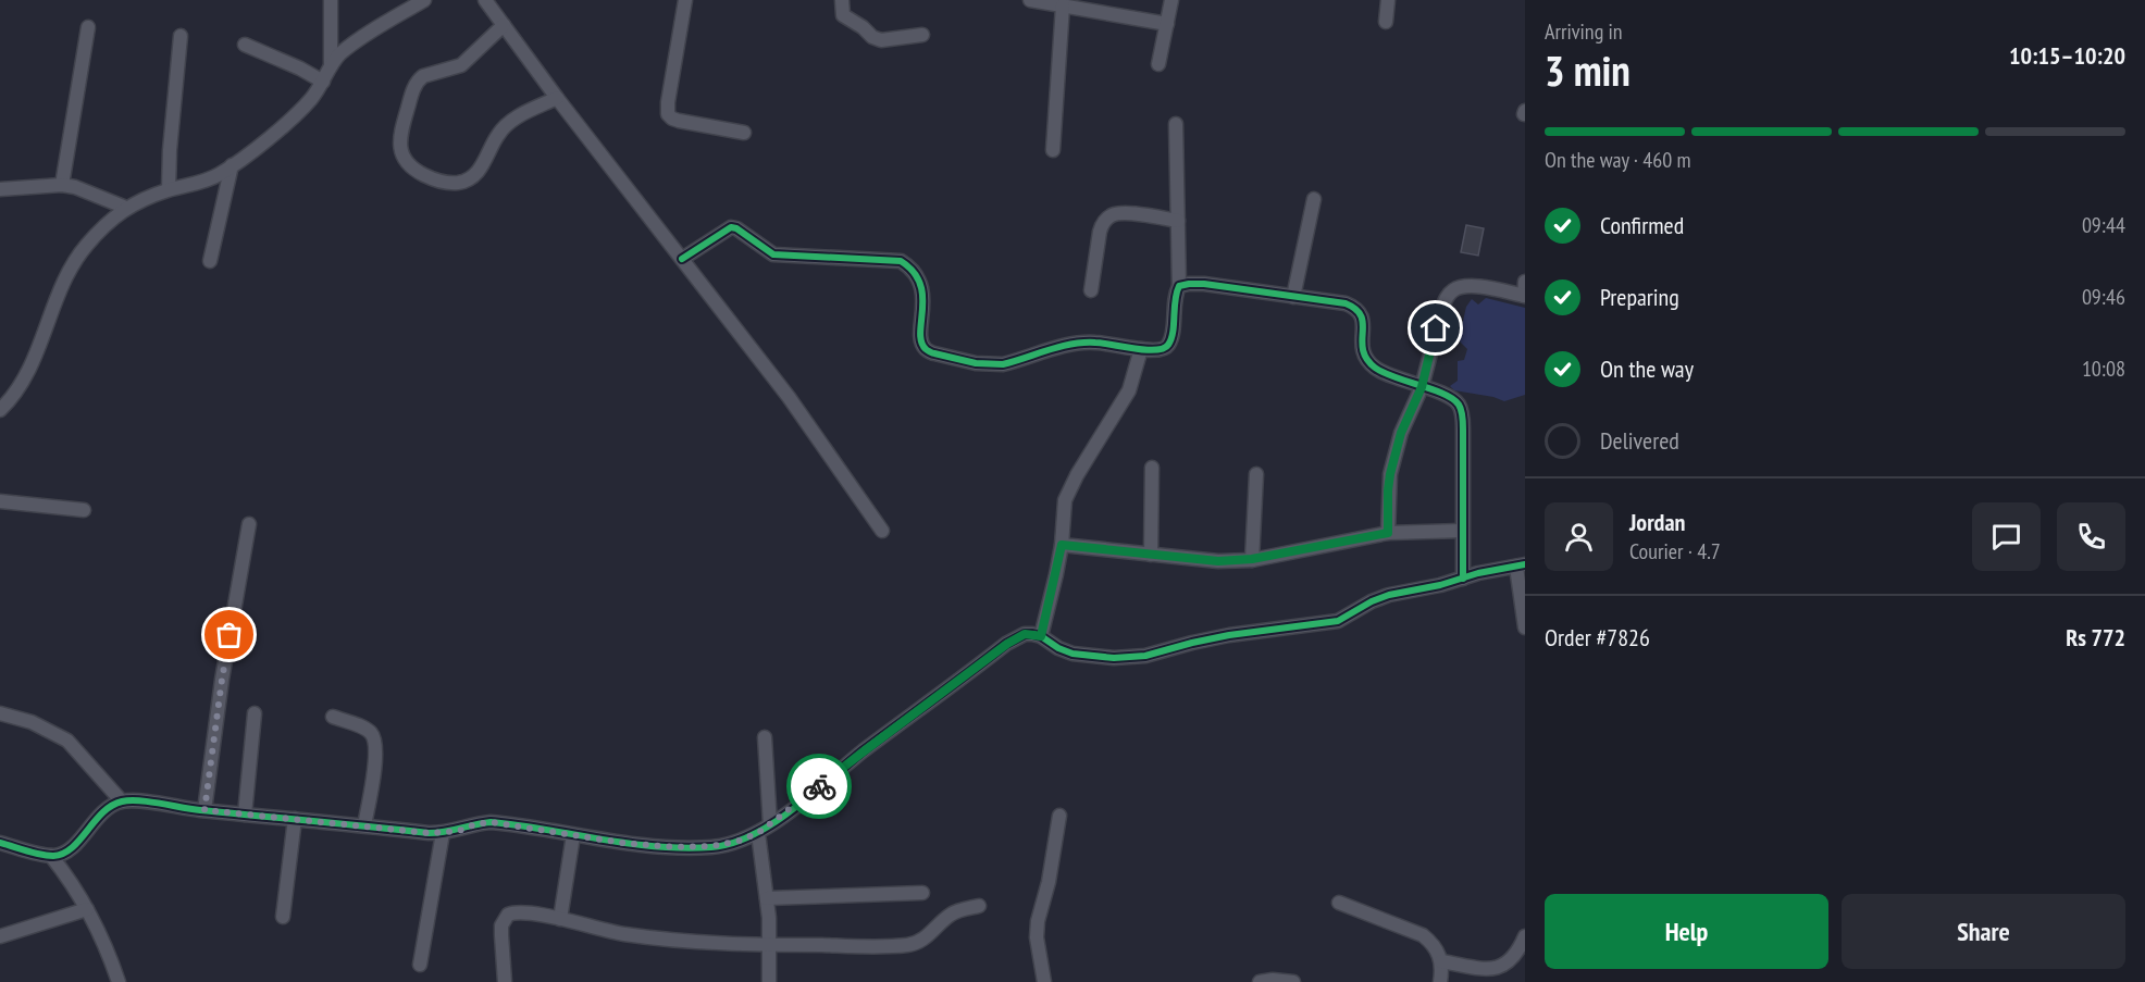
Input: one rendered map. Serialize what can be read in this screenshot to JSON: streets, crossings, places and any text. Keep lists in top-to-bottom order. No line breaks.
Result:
{"page":{"heading":["3 min","Arriving in","10:15–10:20"],"panel":["Jordan","Courier · 4.7","Order #7826","Rs 772"],"bar":"On the way · 460 m","list":[["Confirmed","09:44"],["Preparing","09:46"],["On the way","10:08"],"Delivered"],"buttons":["Help","Share"]}}
